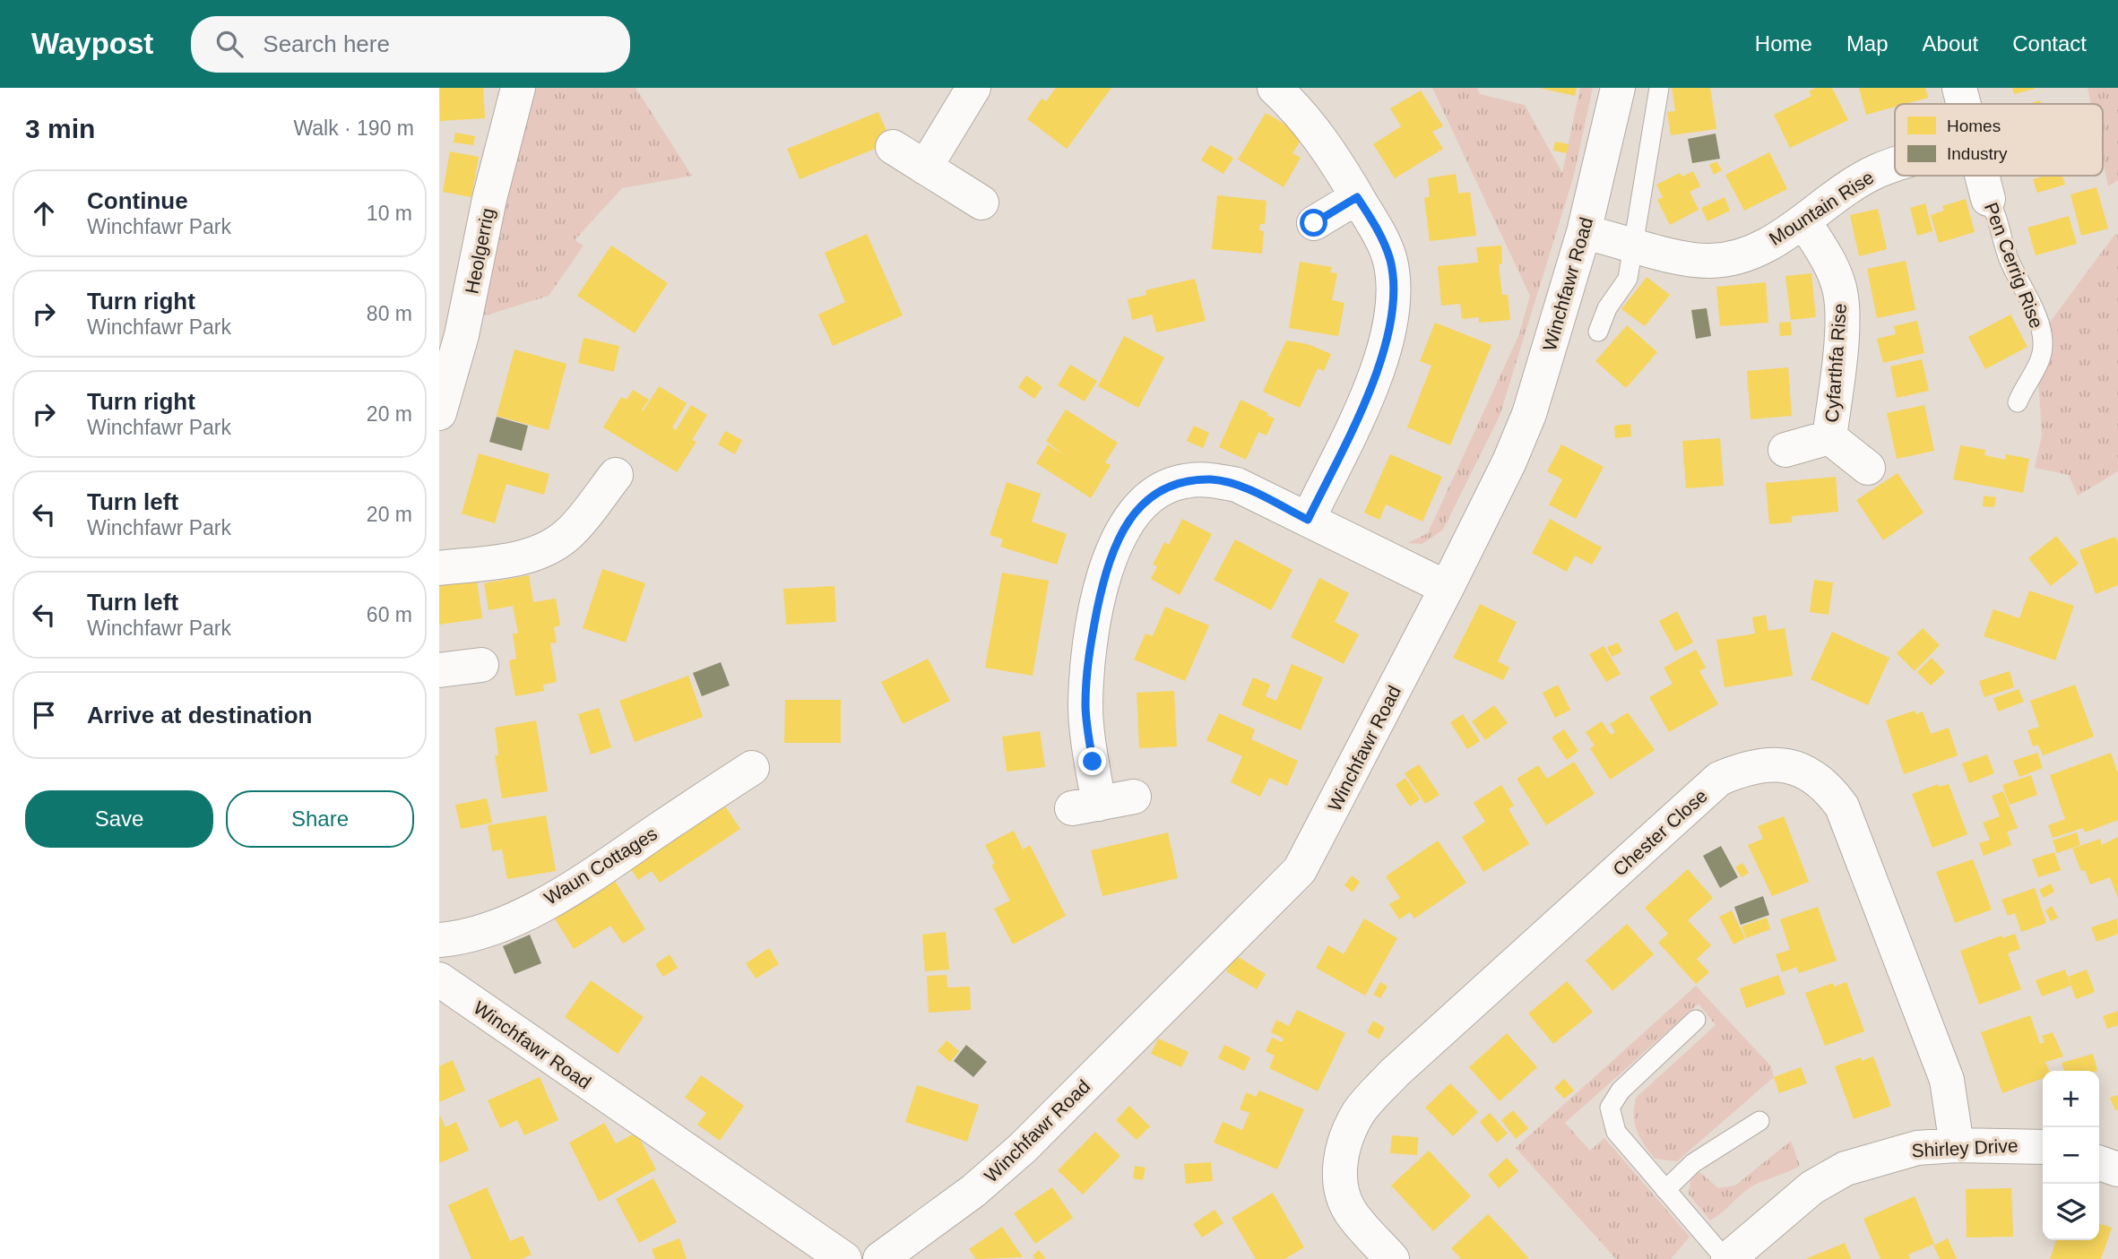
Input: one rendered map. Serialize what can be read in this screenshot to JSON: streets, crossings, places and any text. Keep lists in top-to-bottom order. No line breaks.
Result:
{"streets":{"street":["Mountain Rise","Heolgerrig","Pen Cerrig Rise","Winchfawr Road","Cyfarthfa Rise","Chester Close","Waun Cottages","Shirley Drive"]},"crossings":[["Mountain Rise","Winchfawr Road"],["Mountain Rise","Cyfarthfa Rise"],["Chester Close","Shirley Drive"]],"legend":["Homes","Industry"],"page":{"header":"Waypost","search":"Search here","nav":["Home","Map","About","Contact"],"heading":["3 min","Walk · 190 m"],"list":[["Continue","Winchfawr Park","10 m"],["Turn right","Winchfawr Park","80 m"],["Turn right","Winchfawr Park","20 m"],["Turn left","Winchfawr Park","20 m"],["Turn left","Winchfawr Park","60 m"],"Arrive at destination"],"buttons":["Save","Share"],"map_buttons":["+","−"]}}
